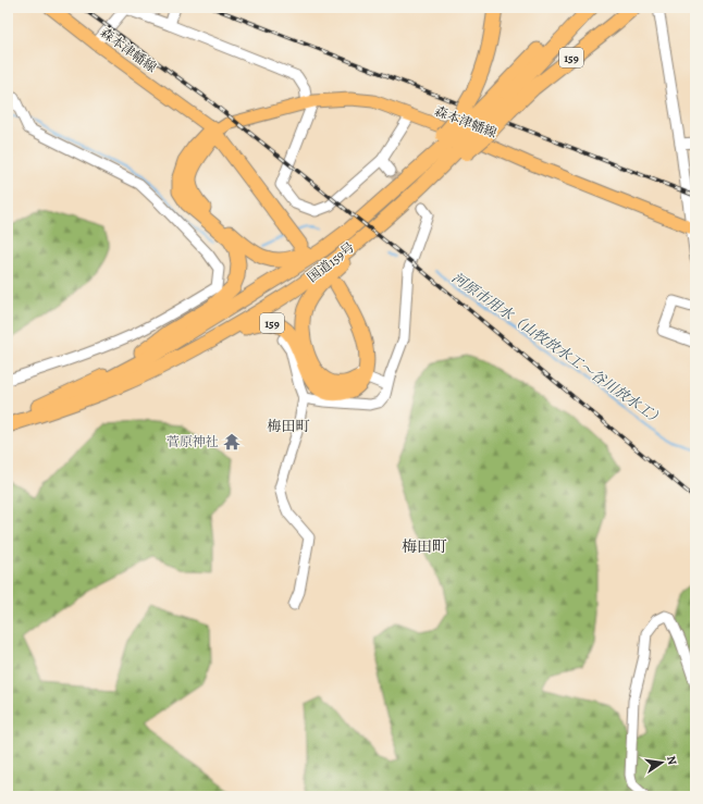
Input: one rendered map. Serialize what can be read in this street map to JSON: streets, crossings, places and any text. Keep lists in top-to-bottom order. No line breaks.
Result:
{"streets":{"highway":["159","国道159号"],"main road":["森本津幡線"]},"crossings":[["森本津幡線","159"],["159","国道159号"]],"districts":["梅田町","梅田町"],"water":["河原市用水（山牧放水工～谷川放水工）"],"places":{"temple":["菅原神社"]},"north":"right"}
